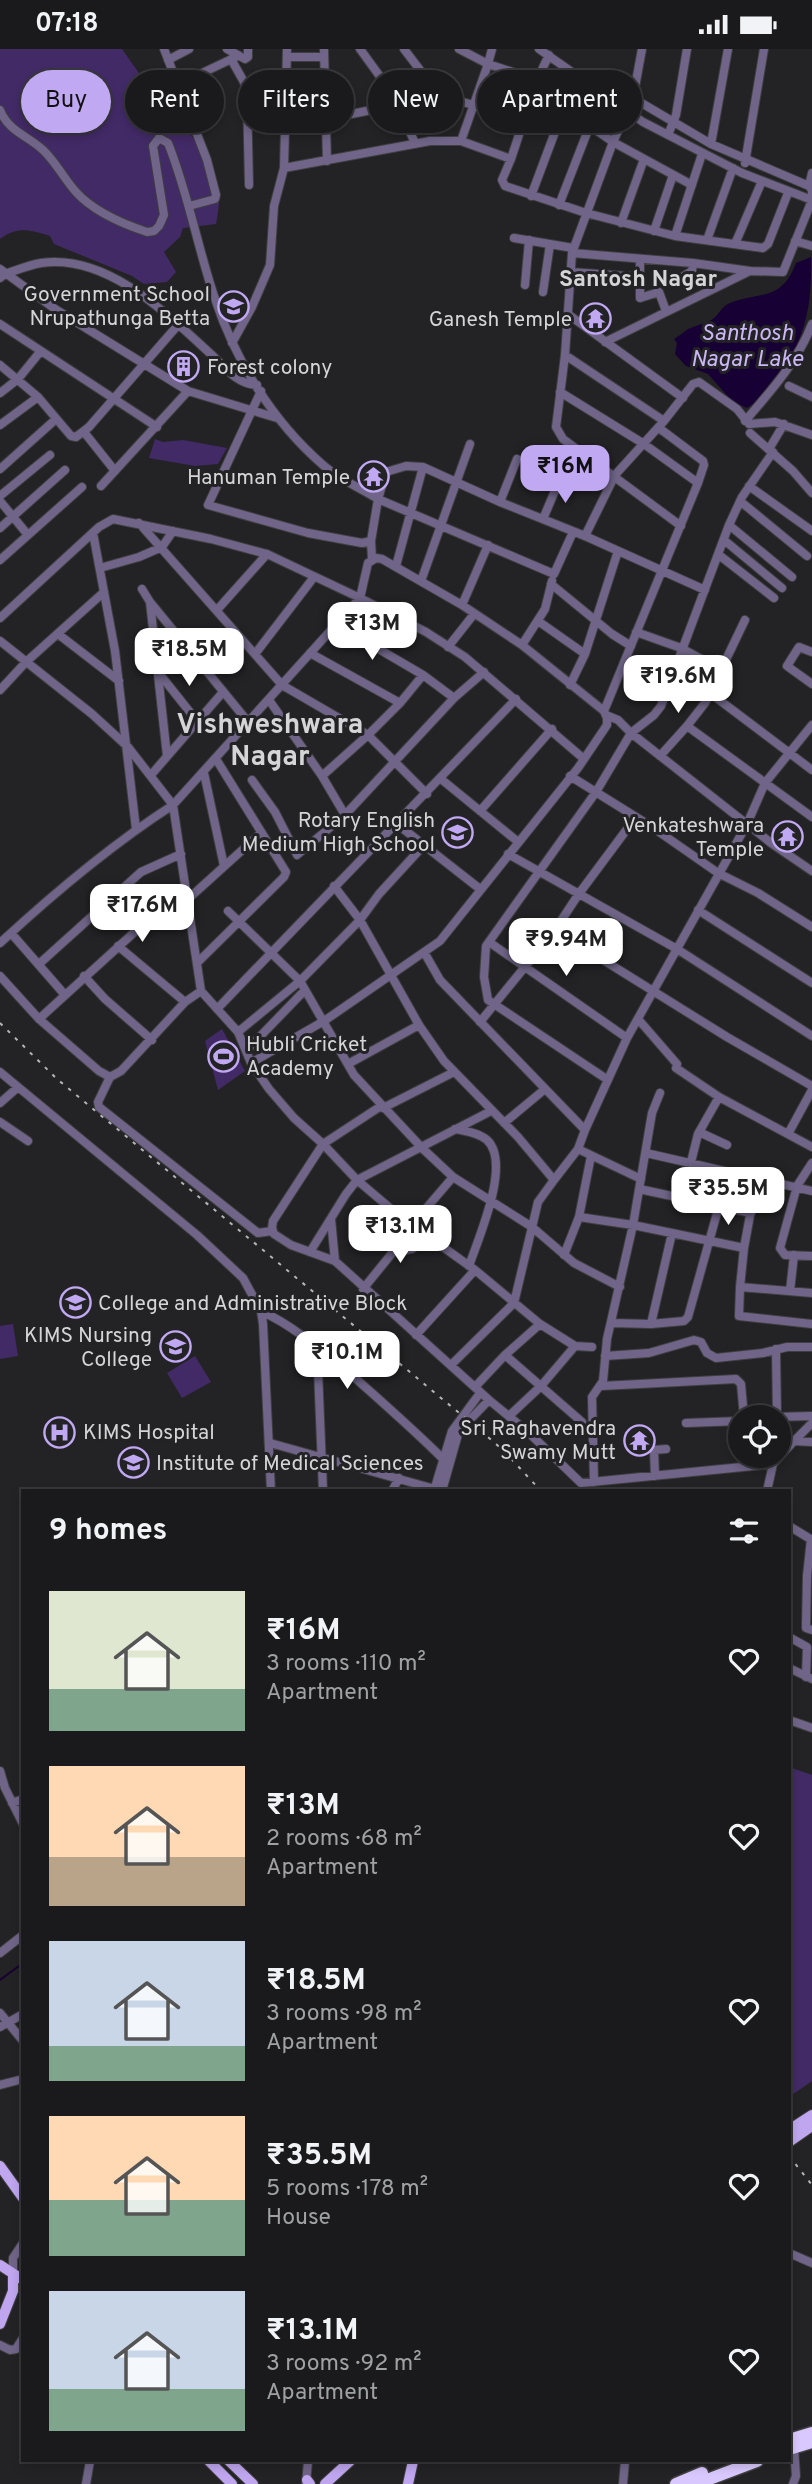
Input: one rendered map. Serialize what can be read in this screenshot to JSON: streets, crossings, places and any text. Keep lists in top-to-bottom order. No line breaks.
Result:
{"districts":["Santosh Nagar","Vishweshwara Nagar"],"water":["Santhosh Nagar Lake"],"places":{"school or university":["Government School Nrupathunga Betta","Rotary English Medium High School","College and Administrative Block","KIMS Nursing College","Institute of Medical Sciences"],"temple":["Ganesh Temple","Hanuman Temple","Venkateshwara Temple","Sri Raghavendra Swamy Mutt"],"building":["Forest colony"],"sports":["Hubli Cricket Academy"],"hospital":["KIMS Hospital"]},"page":{"status":"07:18","chip":["Buy","Rent","Filters","New","Apartment"],"price":["₹16M","₹13M","₹18.5M","₹19.6M","₹17.6M","₹9.94M","₹35.5M","₹13.1M","₹10.1M"],"heading":"9 homes","list":[{"name":"₹16M","note":"3 rooms · 110 m² · Apartment"},{"name":"₹13M","note":"2 rooms · 68 m² · Apartment"},{"name":"₹18.5M","note":"3 rooms · 98 m² · Apartment"},{"name":"₹35.5M","note":"5 rooms · 178 m² · House"},{"name":"₹13.1M","note":"3 rooms · 92 m² · Apartment"}]}}
